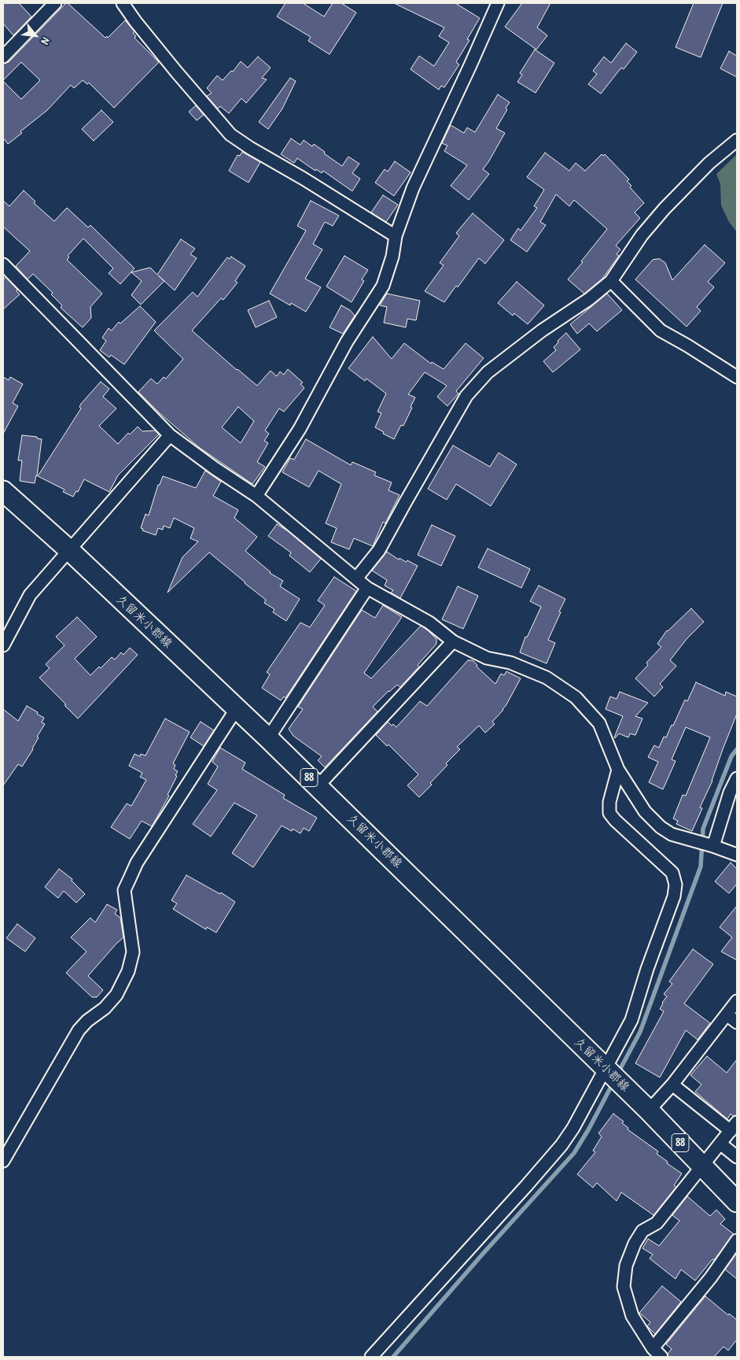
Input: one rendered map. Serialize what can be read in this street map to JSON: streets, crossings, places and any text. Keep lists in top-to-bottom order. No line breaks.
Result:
{"streets":{"main road":["久留米小郡線","88"]},"north":"bottom right"}
